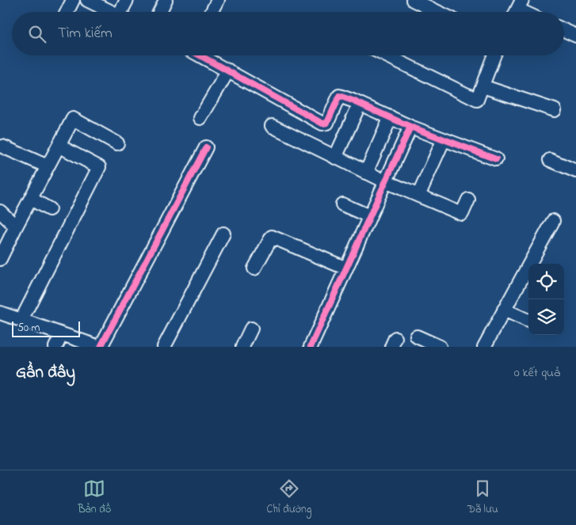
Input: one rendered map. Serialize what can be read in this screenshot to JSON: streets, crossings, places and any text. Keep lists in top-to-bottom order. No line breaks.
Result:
{"scale_bar":"50 m","page":{"search":"Tìm kiếm","scale":"50 m","heading":["Gần đây","0 kết quả"],"nav":["Bản đồ","Chỉ đường","Đã lưu"]}}
